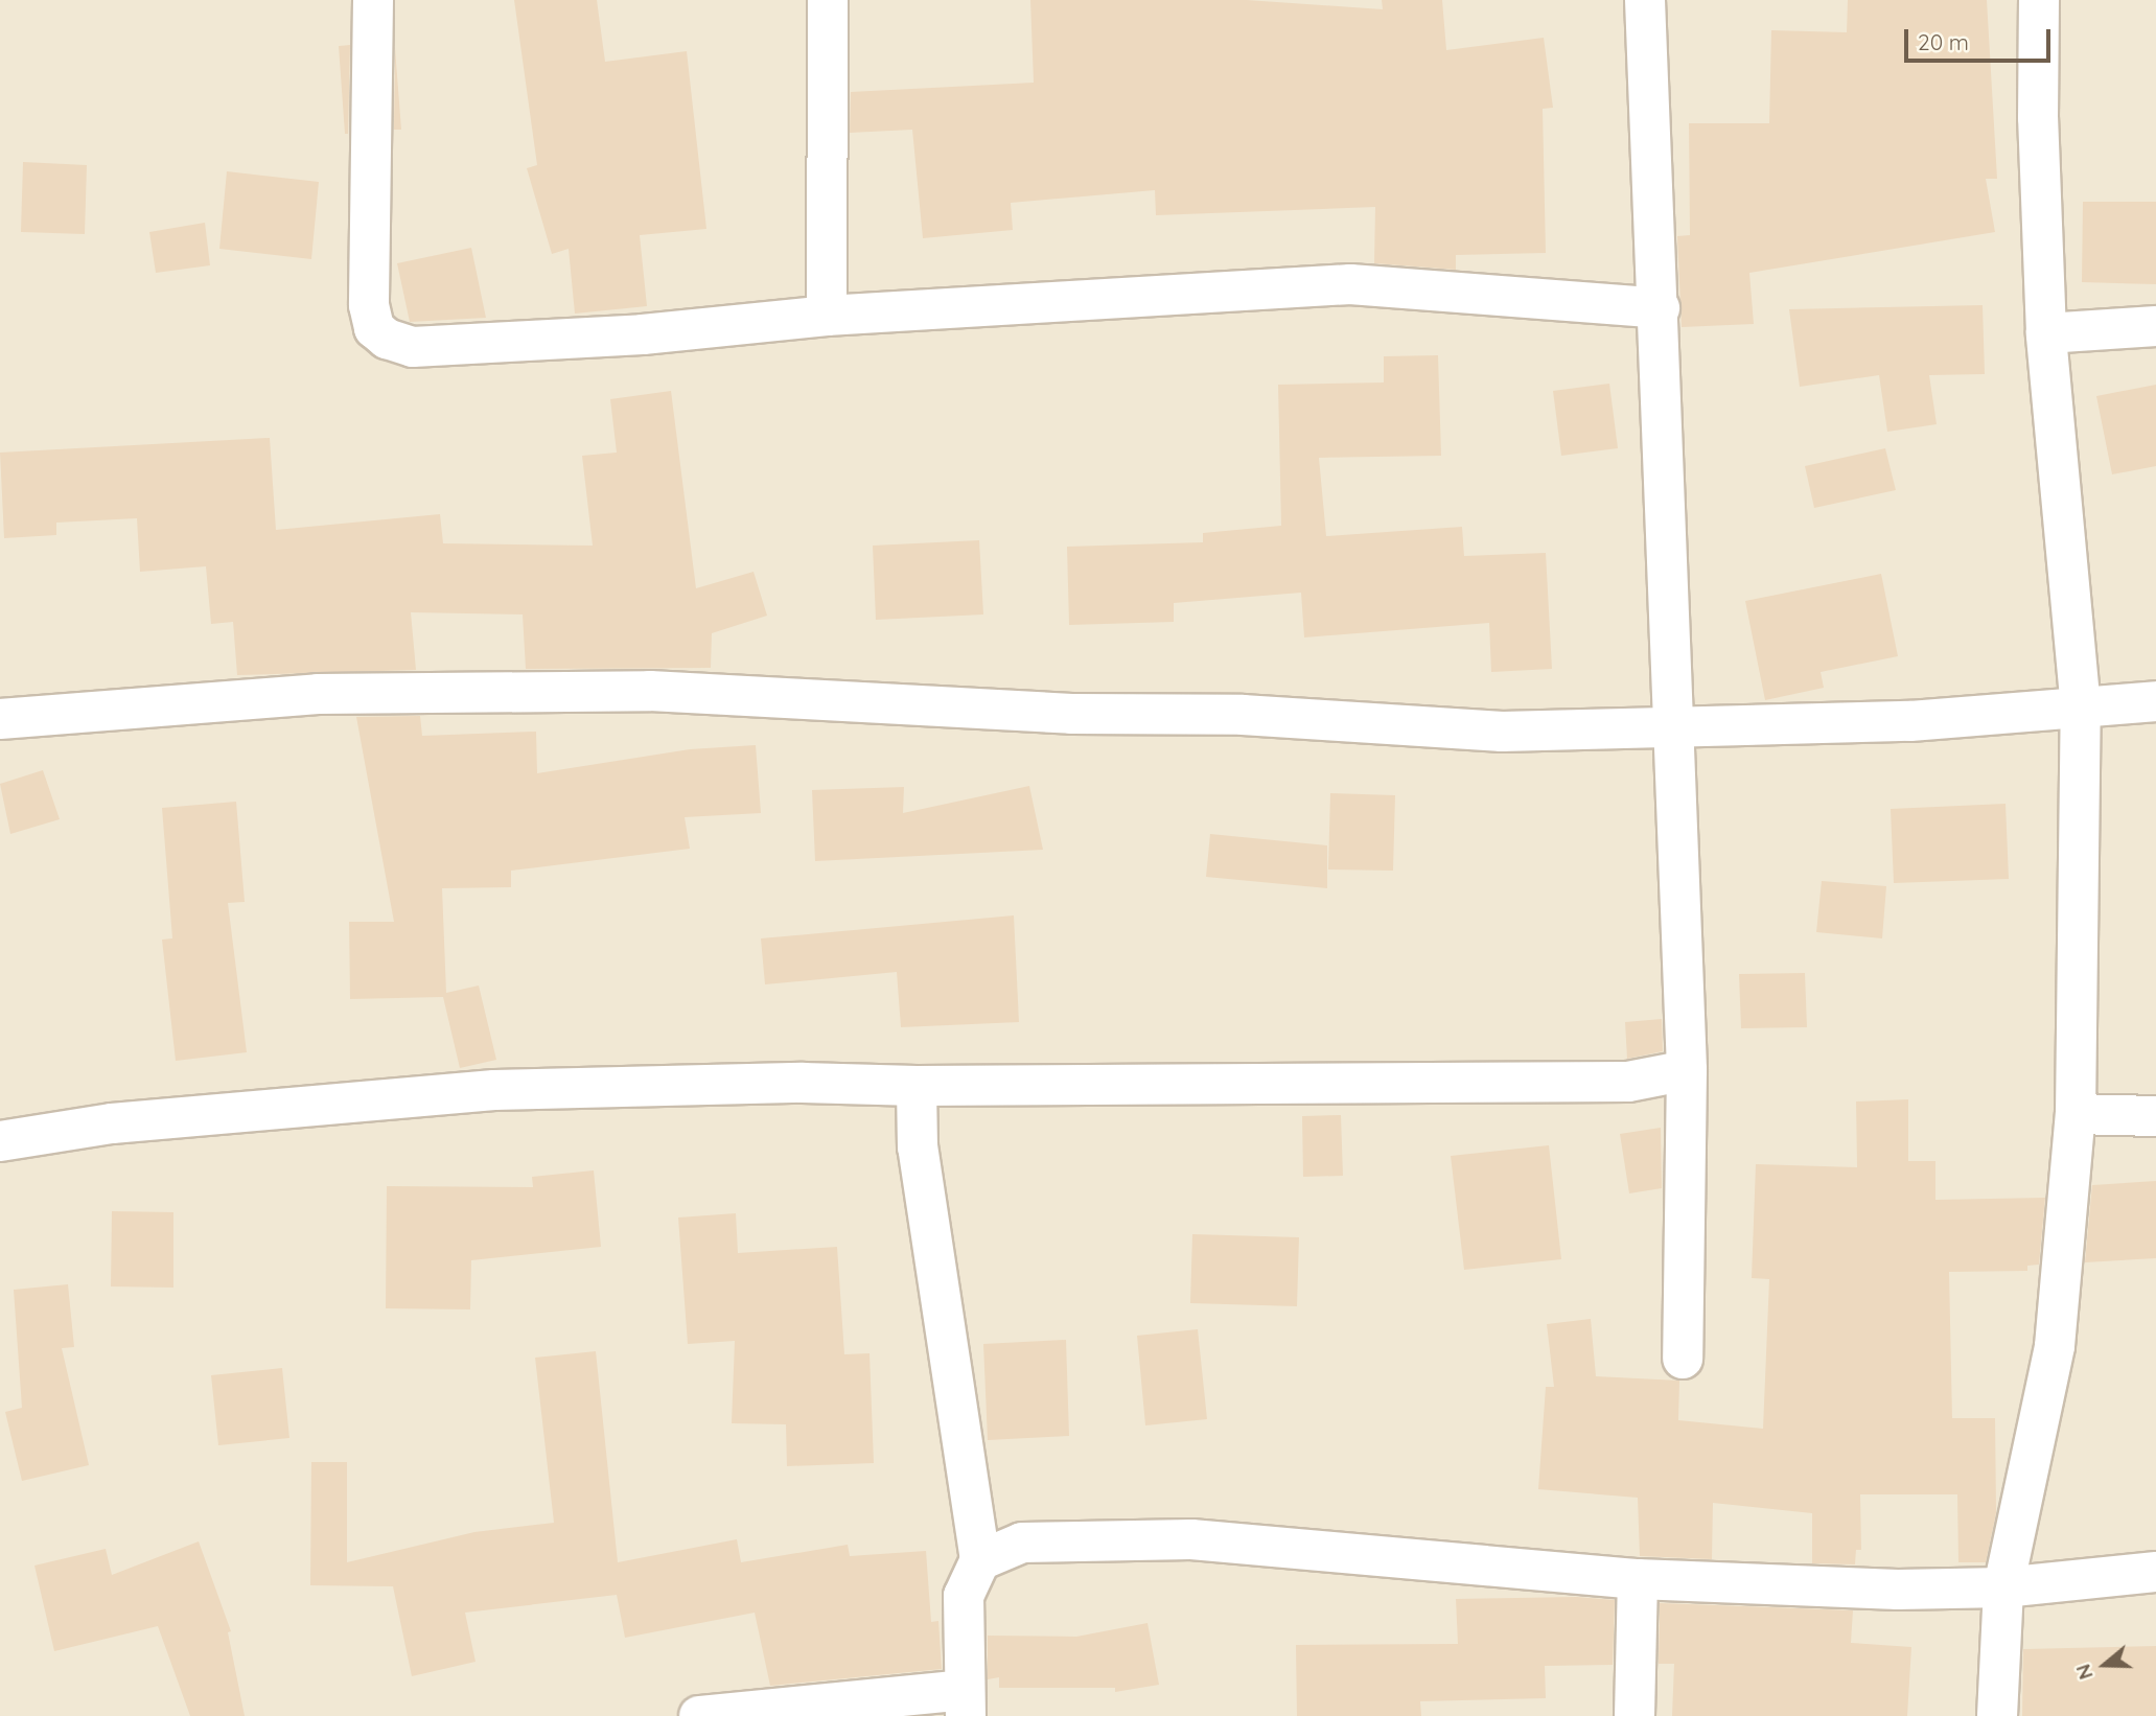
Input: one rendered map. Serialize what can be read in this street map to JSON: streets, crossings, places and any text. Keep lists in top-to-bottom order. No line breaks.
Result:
{"scale_bar":"20 m","north":"left"}
